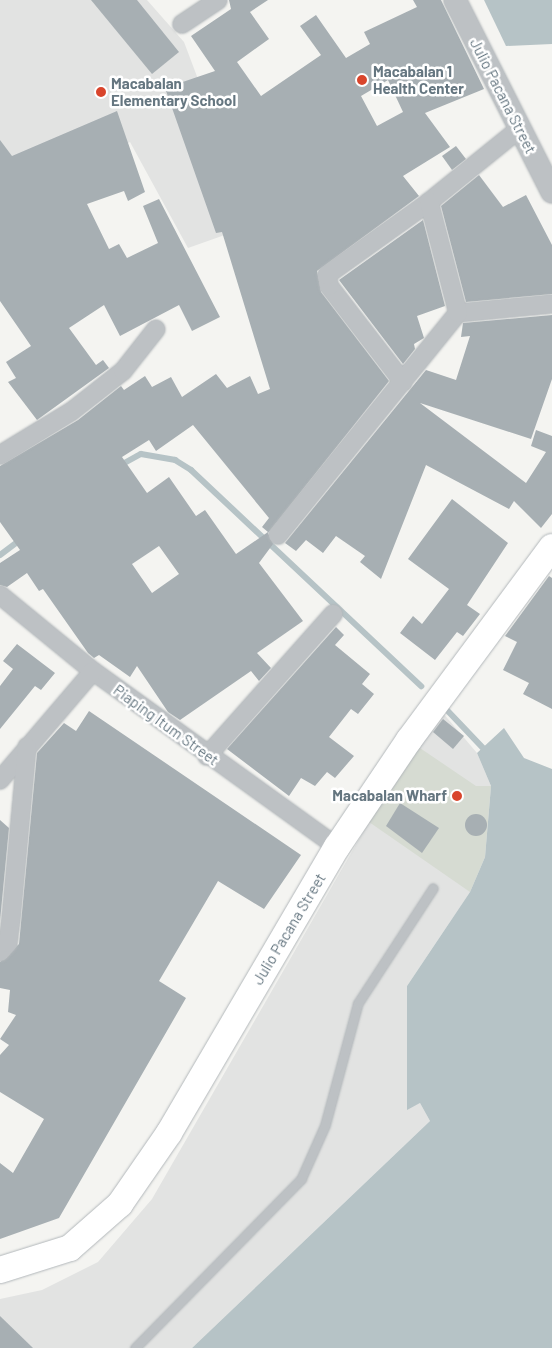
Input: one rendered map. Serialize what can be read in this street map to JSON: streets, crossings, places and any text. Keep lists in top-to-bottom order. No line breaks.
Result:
{"streets":{"main road":["Julio Pacana Street"],"street":["Piaping Itum Street"]},"crossings":[["Julio Pacana Street","Piaping Itum Street"]],"places":["Macabalan 1 Health Center","Macabalan Elementary School","Macabalan Wharf"]}
